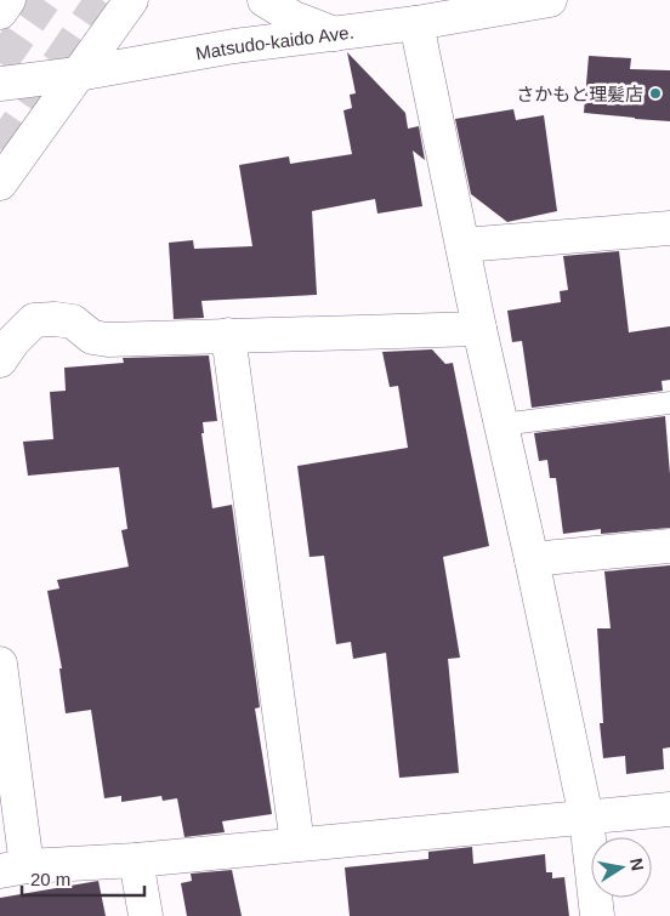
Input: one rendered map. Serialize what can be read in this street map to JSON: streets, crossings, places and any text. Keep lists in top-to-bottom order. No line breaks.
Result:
{"streets":{"main road":["Matsudo-kaido Ave."]},"places":["さかもと理髪店"],"scale_bar":"20 m","north":"right"}
